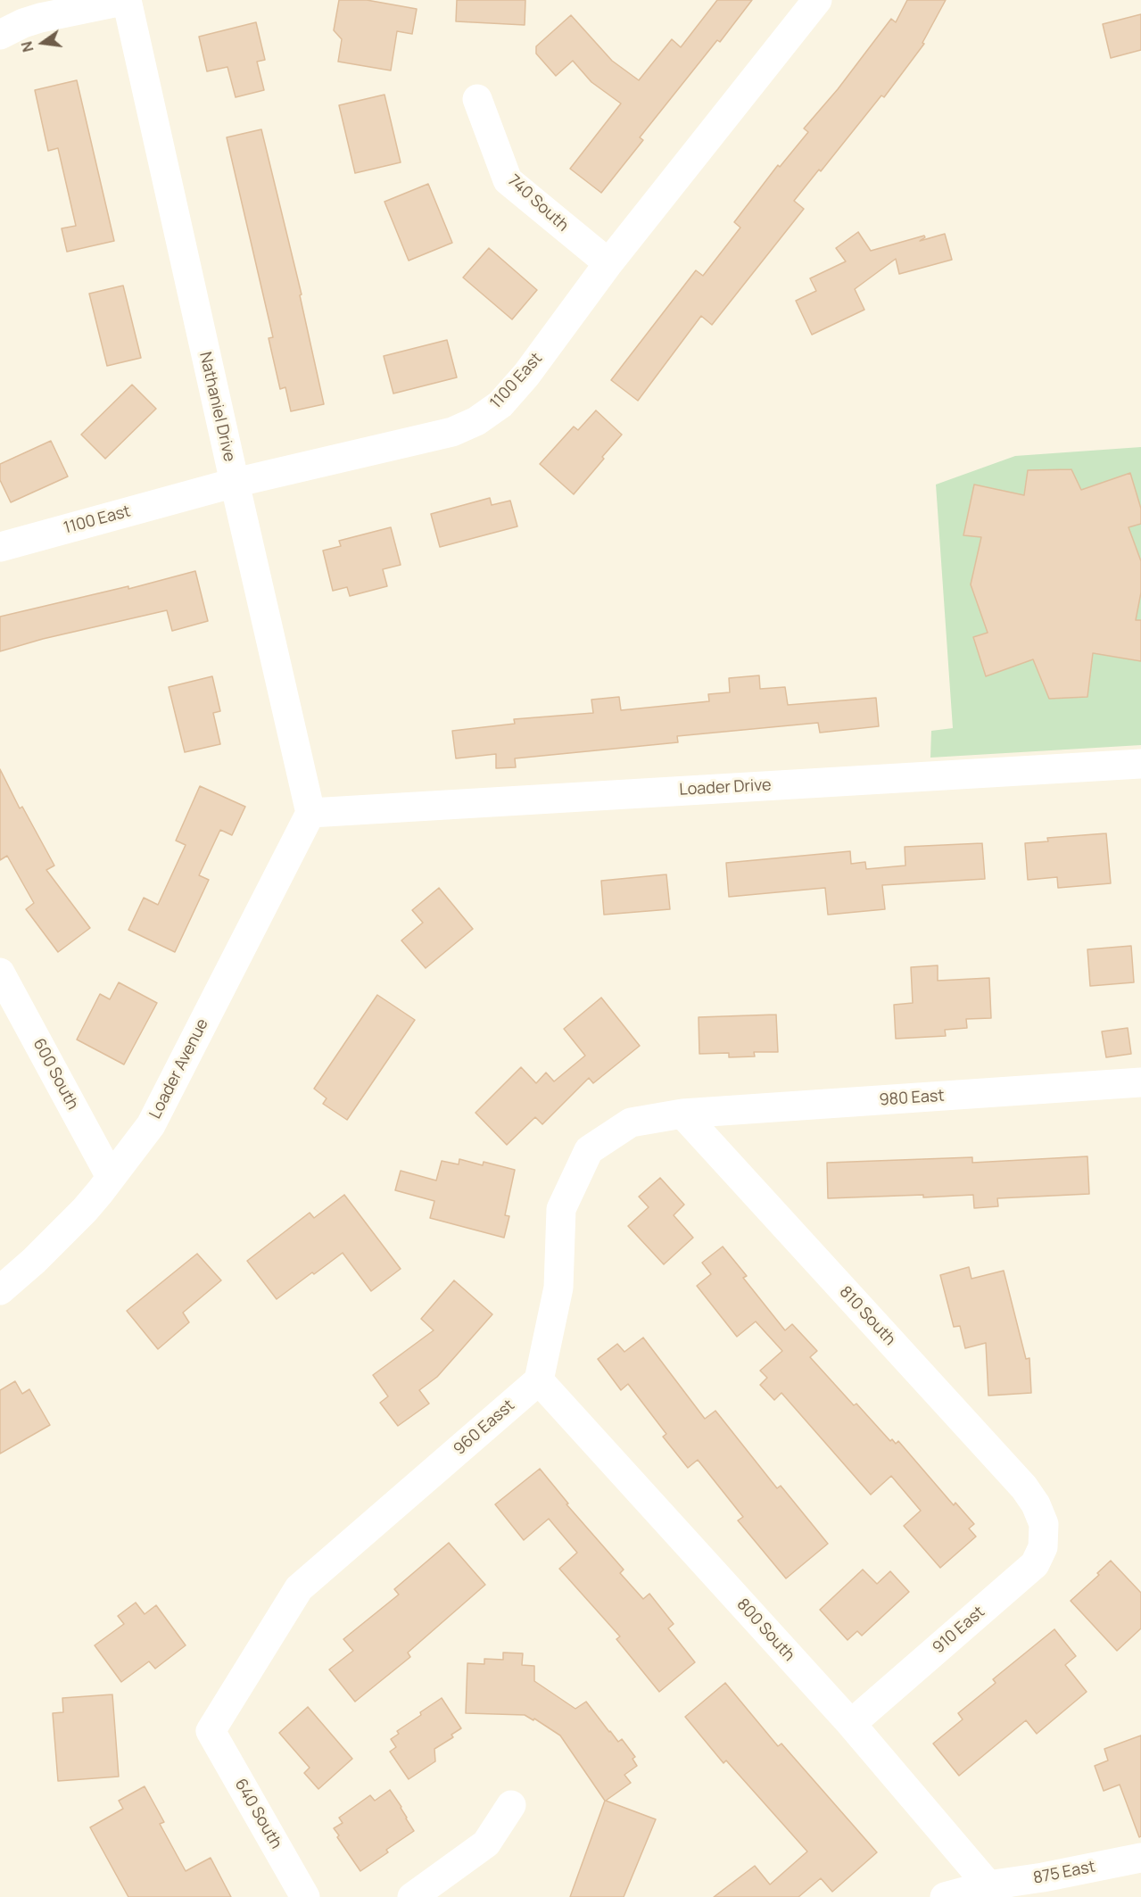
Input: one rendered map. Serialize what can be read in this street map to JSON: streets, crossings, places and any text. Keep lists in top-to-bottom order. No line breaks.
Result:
{"streets":{"street":["740 South","1100 East","Nathaniel Drive","Loader Drive","Loader Avenue","600 South","980 East","810 South","960 Easst","800 South","910 East","640 South","875 East"]},"crossings":[["740 South","1100 East"],["1100 East","Nathaniel Drive"],["Nathaniel Drive","Loader Drive"],["Nathaniel Drive","Loader Avenue"],["Loader Drive","Loader Avenue"],["Loader Avenue","600 South"],["980 East","810 South"],["810 South","910 East"],["960 Easst","800 South"],["960 Easst","640 South"],["800 South","910 East"],["800 South","875 East"]],"north":"left"}
